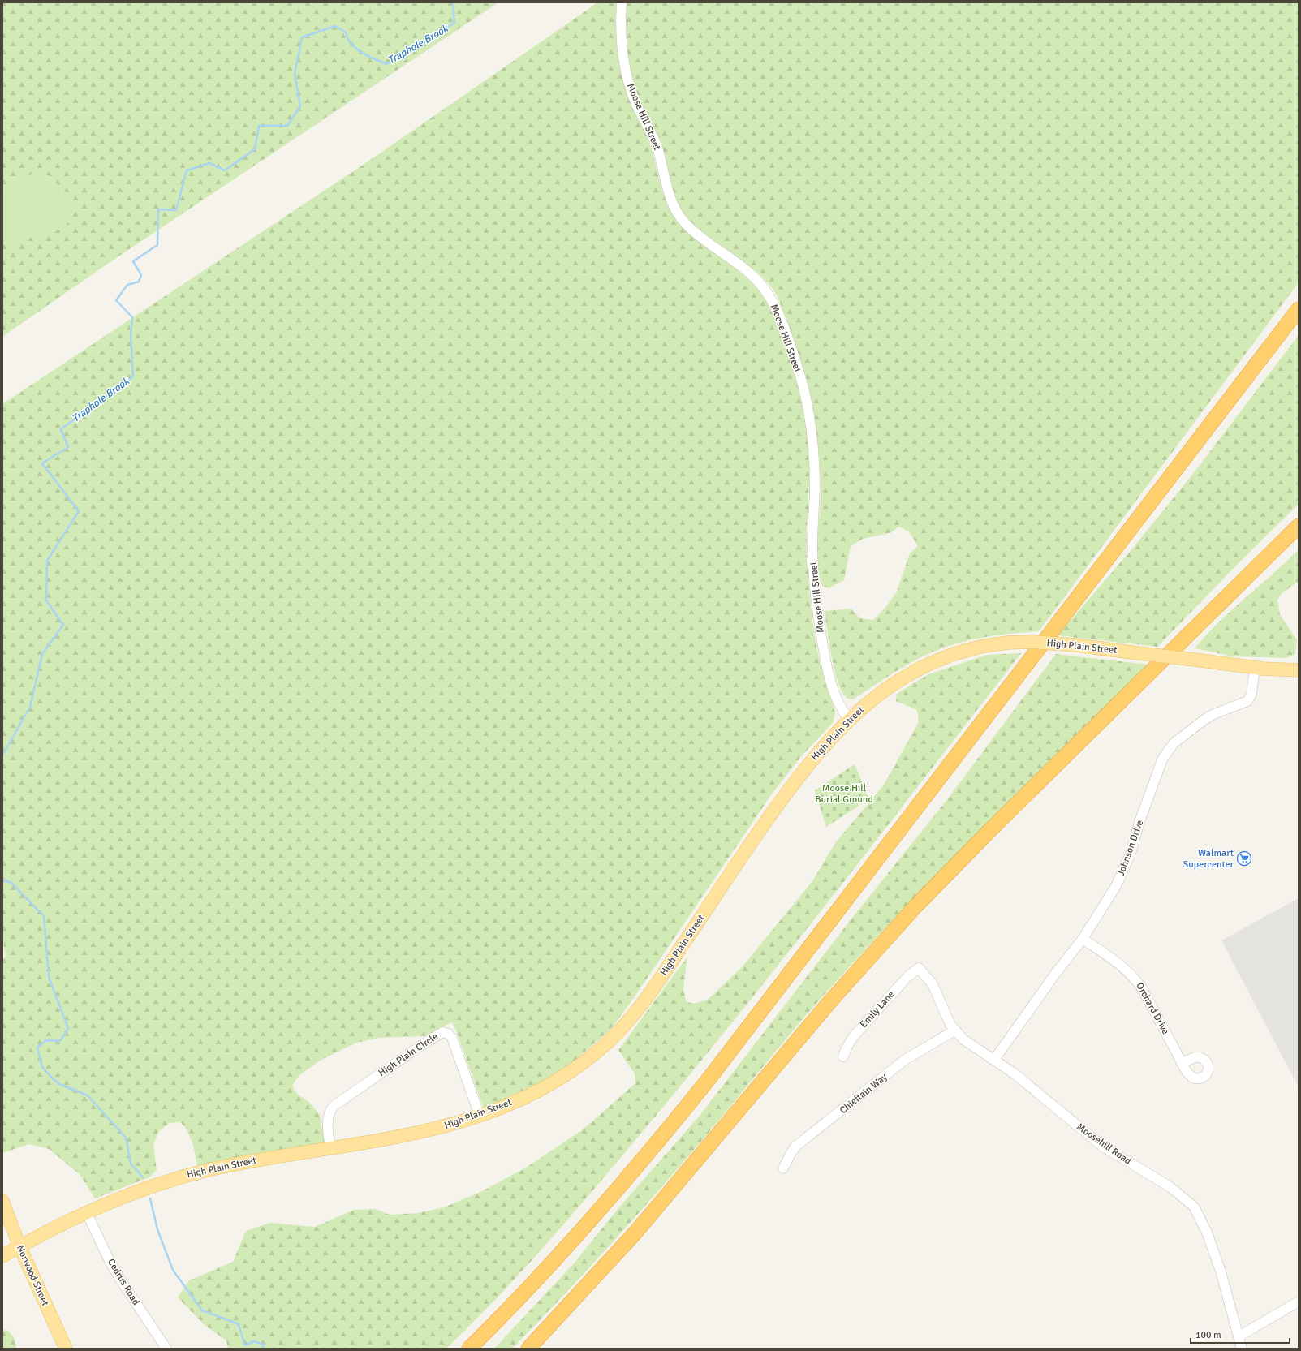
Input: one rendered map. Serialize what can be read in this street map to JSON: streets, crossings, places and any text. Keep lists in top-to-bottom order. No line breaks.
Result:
{"streets":{"main road":["High Plain Street","Norwood Street"],"street":["Moose Hill Street","Johnson Drive","Orchard Drive","Emily Lane","High Plain Circle","Chieftain Way","Moosehill Road","Cedrus Road"]},"crossings":[["Moose Hill Street","High Plain Street"],["High Plain Street","Johnson Drive"],["High Plain Street","High Plain Circle"],["High Plain Street","Norwood Street"],["High Plain Street","Cedrus Road"],["Johnson Drive","Orchard Drive"],["Johnson Drive","Moosehill Road"],["Emily Lane","Moosehill Road"],["Chieftain Way","Moosehill Road"]],"water":["Traphole Brook"],"parks":["Moose Hill Burial Ground"],"places":{"supermarket":["Walmart Supercenter"]},"scale_bar":"100 m"}
